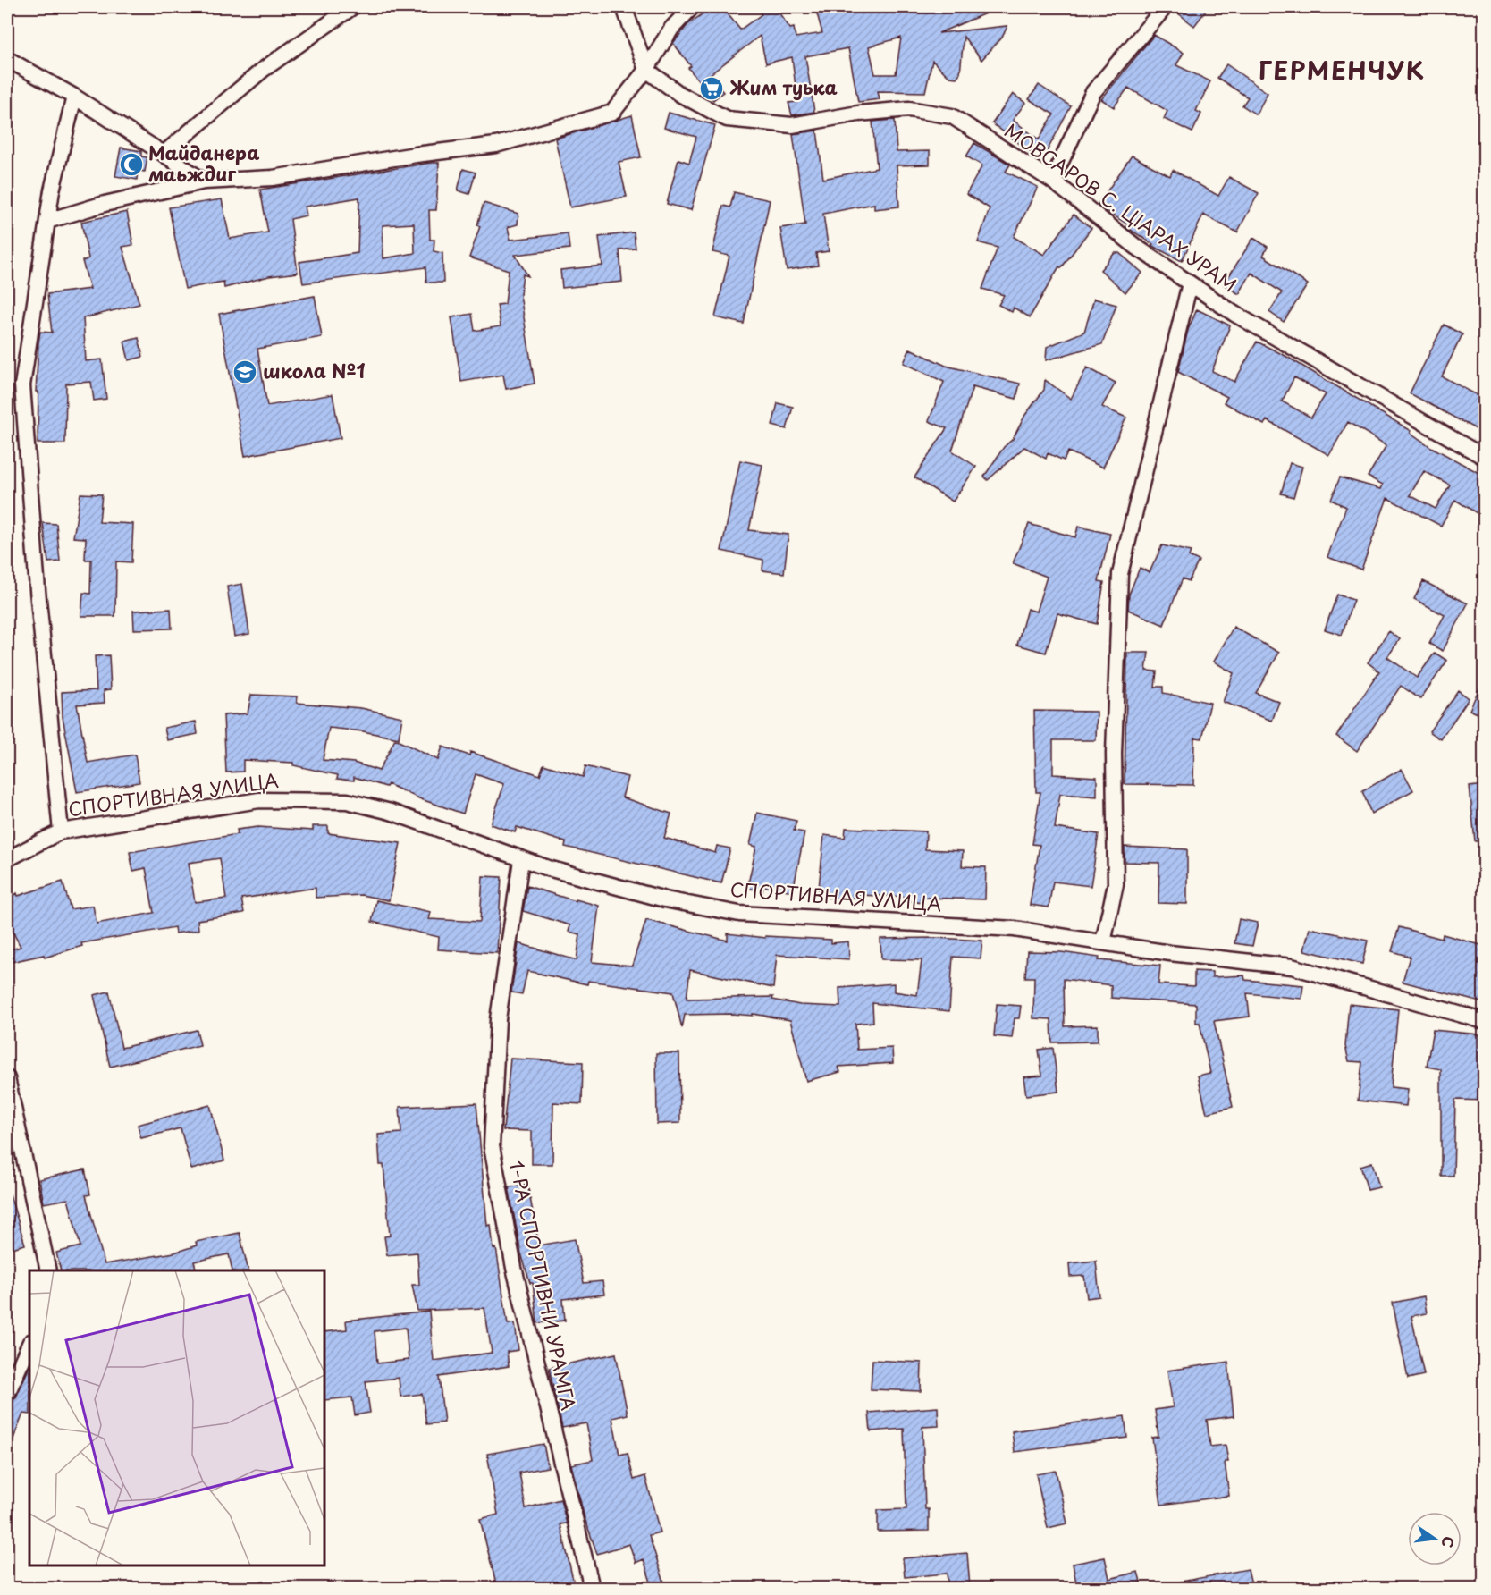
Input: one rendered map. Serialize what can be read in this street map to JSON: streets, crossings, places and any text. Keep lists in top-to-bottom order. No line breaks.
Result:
{"streets":{"street":["МОВСАРОВ С. ЦIАРАХ УРАМ","СПОРТИВНАЯ УЛИЦА","1-РА СПОРТИВНИ УРАМГА"]},"crossings":[["СПОРТИВНАЯ УЛИЦА","1-РА СПОРТИВНИ УРАМГА"]],"districts":["ГЕРМЕНЧУК"],"places":{"supermarket":["Жим туька"],"mosque":["Майданера маьждиг"],"school or university":["школа №1"]},"north":"right"}
